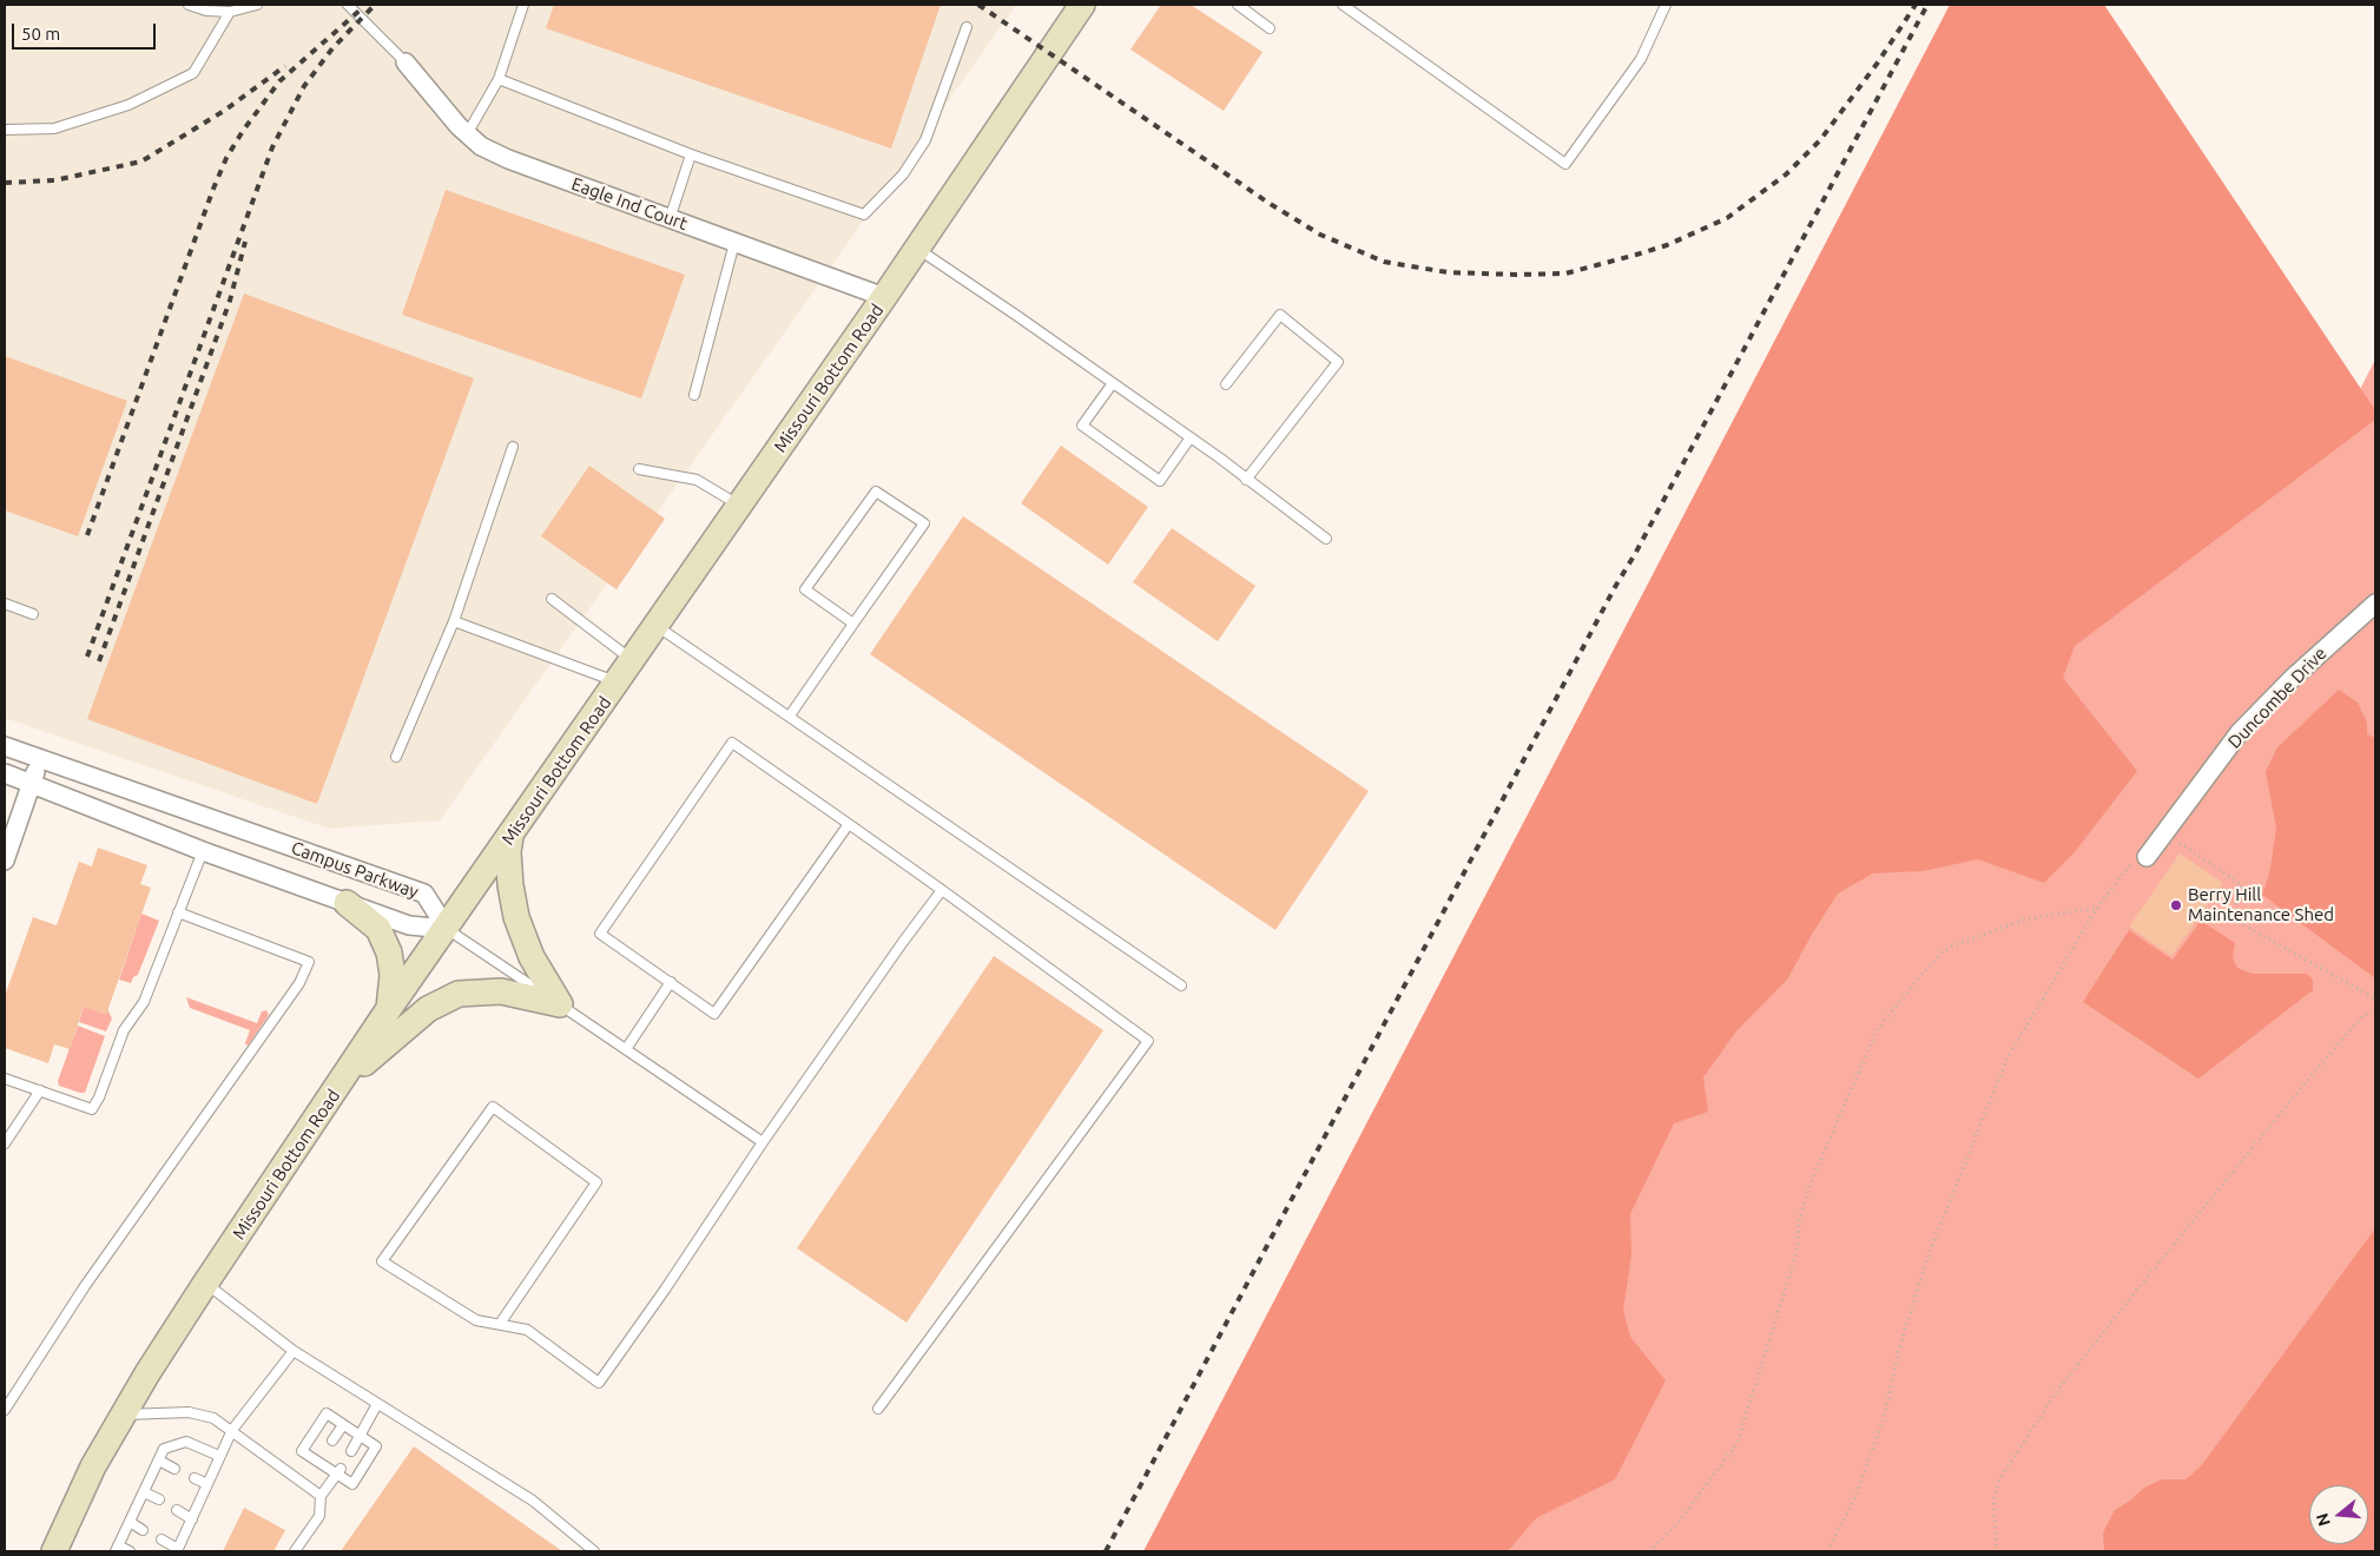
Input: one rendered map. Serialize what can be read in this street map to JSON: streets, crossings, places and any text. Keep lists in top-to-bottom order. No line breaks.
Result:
{"streets":{"street":["Eagle Ind Court","Missouri Bottom Road","Duncombe Drive","Campus Parkway"]},"crossings":[["Eagle Ind Court","Missouri Bottom Road"],["Missouri Bottom Road","Campus Parkway"]],"places":["Berry Hill Maintenance Shed"],"scale_bar":"50 m","north":"left"}
